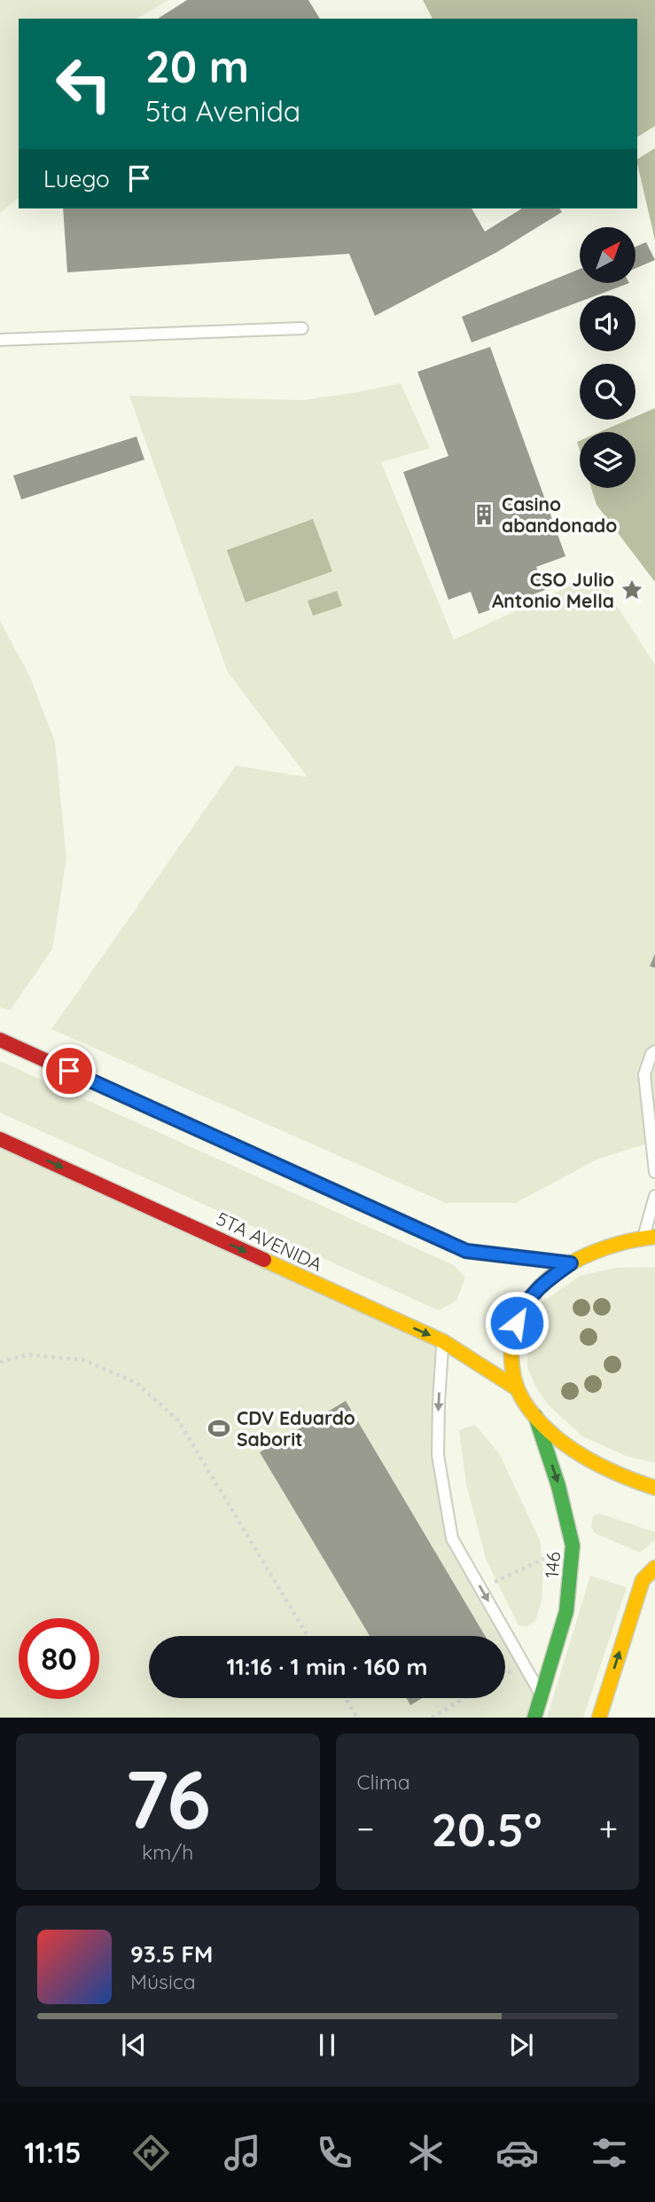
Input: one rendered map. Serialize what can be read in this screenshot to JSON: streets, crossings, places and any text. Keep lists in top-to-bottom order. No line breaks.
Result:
{"streets":{"main road":["5TA AVENIDA","146"]},"one_way":["146"],"places":{"building":["Casino abandonado"],"place":["CSO Julio Antonio Mella"],"sports":["CDV Eduardo Saborit"]},"north":"top right","page":{"turn":["20 m","5ta Avenida"],"then":"Luego","limit":"80","trip":"11:16 · 1 min · 160 m","tile":[["76","km/h"],"Clima"],"heat":["−","20.5°","+"],"song":["93.5 FM","Música"],"tabs":"11:15"}}
